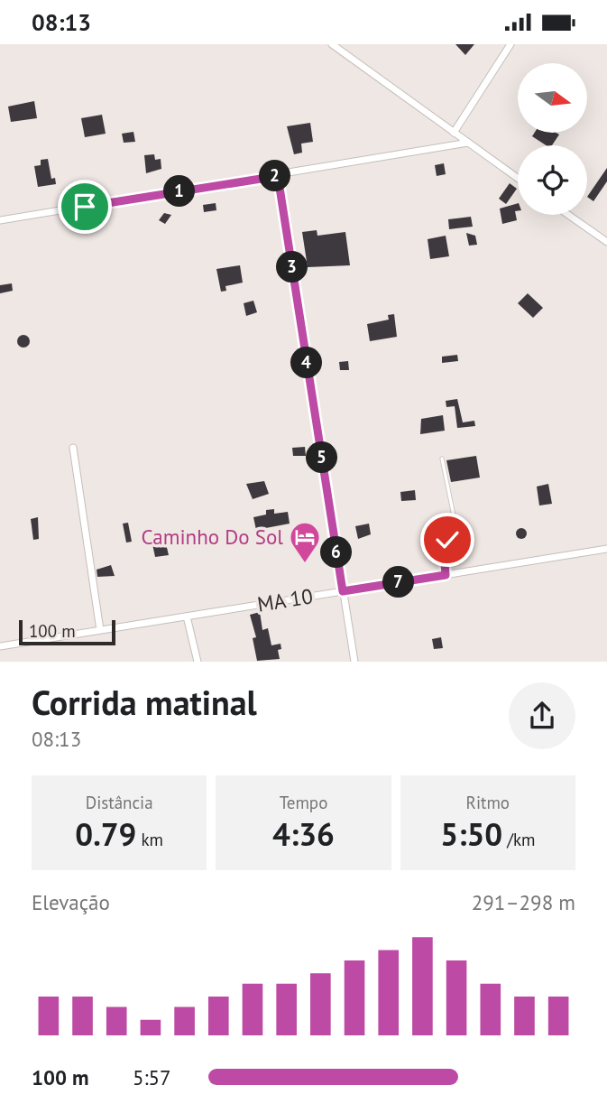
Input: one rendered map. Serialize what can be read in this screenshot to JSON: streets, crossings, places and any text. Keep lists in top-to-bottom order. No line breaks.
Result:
{"streets":{"street":["MA 10"]},"places":{"hotel":["Caminho Do Sol"]},"scale_bar":"100 m","north":"right","page":{"status":"08:13","pins":["2","1","3","4","5","6","7"],"scale":"100 m","heading":["Corrida matinal","08:13"],"stats":[["Distância","0.79 km"],["Tempo","4:36"],["Ritmo","5:50 /km"]],"chart":["Elevação","291–298 m"],"list":[{"name":"100 m","note":"5:57"}]}}
